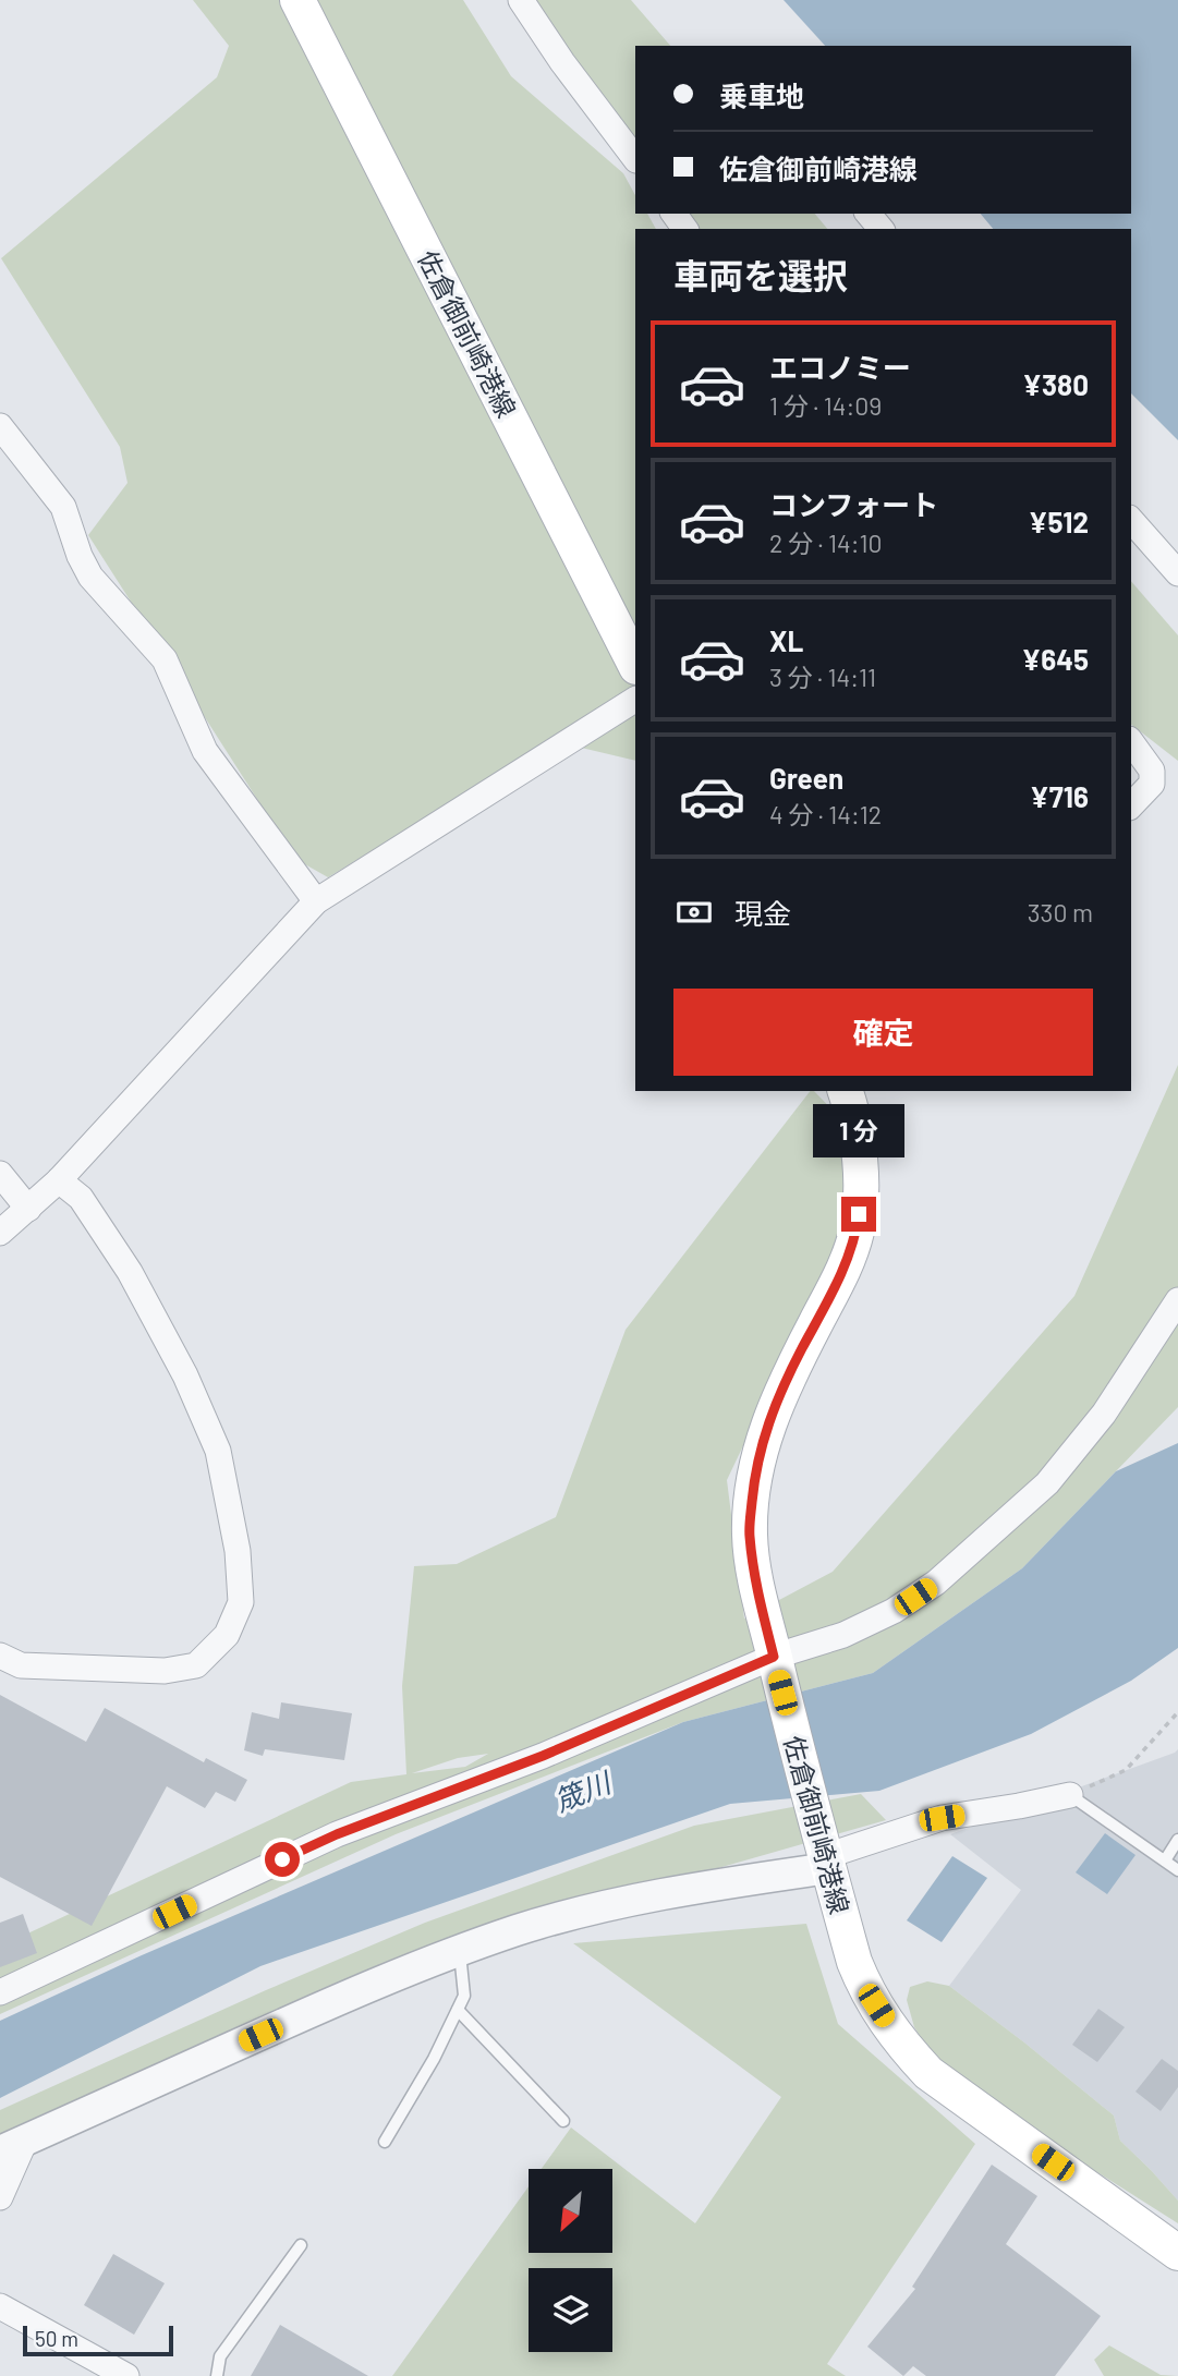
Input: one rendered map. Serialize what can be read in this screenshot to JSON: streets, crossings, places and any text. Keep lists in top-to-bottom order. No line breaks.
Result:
{"streets":{"main road":["佐倉御前崎港線"]},"water":["筬川"],"scale_bar":"50 m","north":"bottom left","page":{"banner":["乗車地","佐倉御前崎港線"],"heading":"車両を選択","list":[{"name":"エコノミー","note":"1 分 · 14:09","value":"¥380"},{"name":"コンフォート","note":"2 分 · 14:10","value":"¥512"},{"name":"XL","note":"3 分 · 14:11","value":"¥645"},{"name":"Green","note":"4 分 · 14:12","value":"¥716"}],"pay":["現金","330 m"],"buttons":"確定","bubble":"1 分","scale":"50 m"}}
